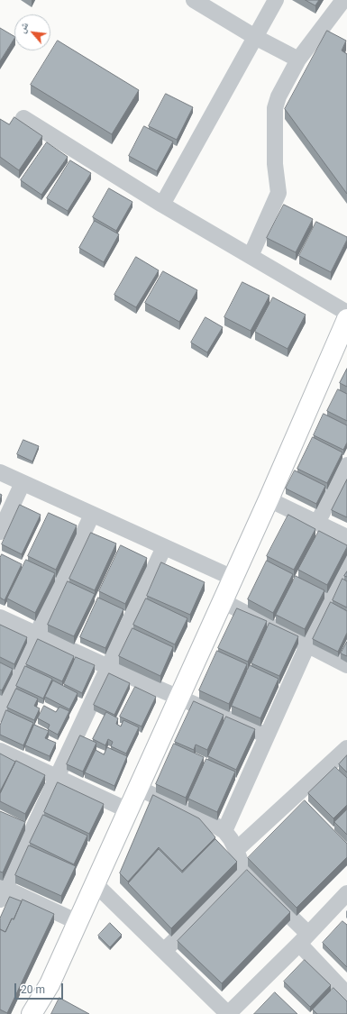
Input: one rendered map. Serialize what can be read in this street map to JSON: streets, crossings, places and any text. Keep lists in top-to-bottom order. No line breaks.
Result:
{"scale_bar":"20 m","north":"top left"}
